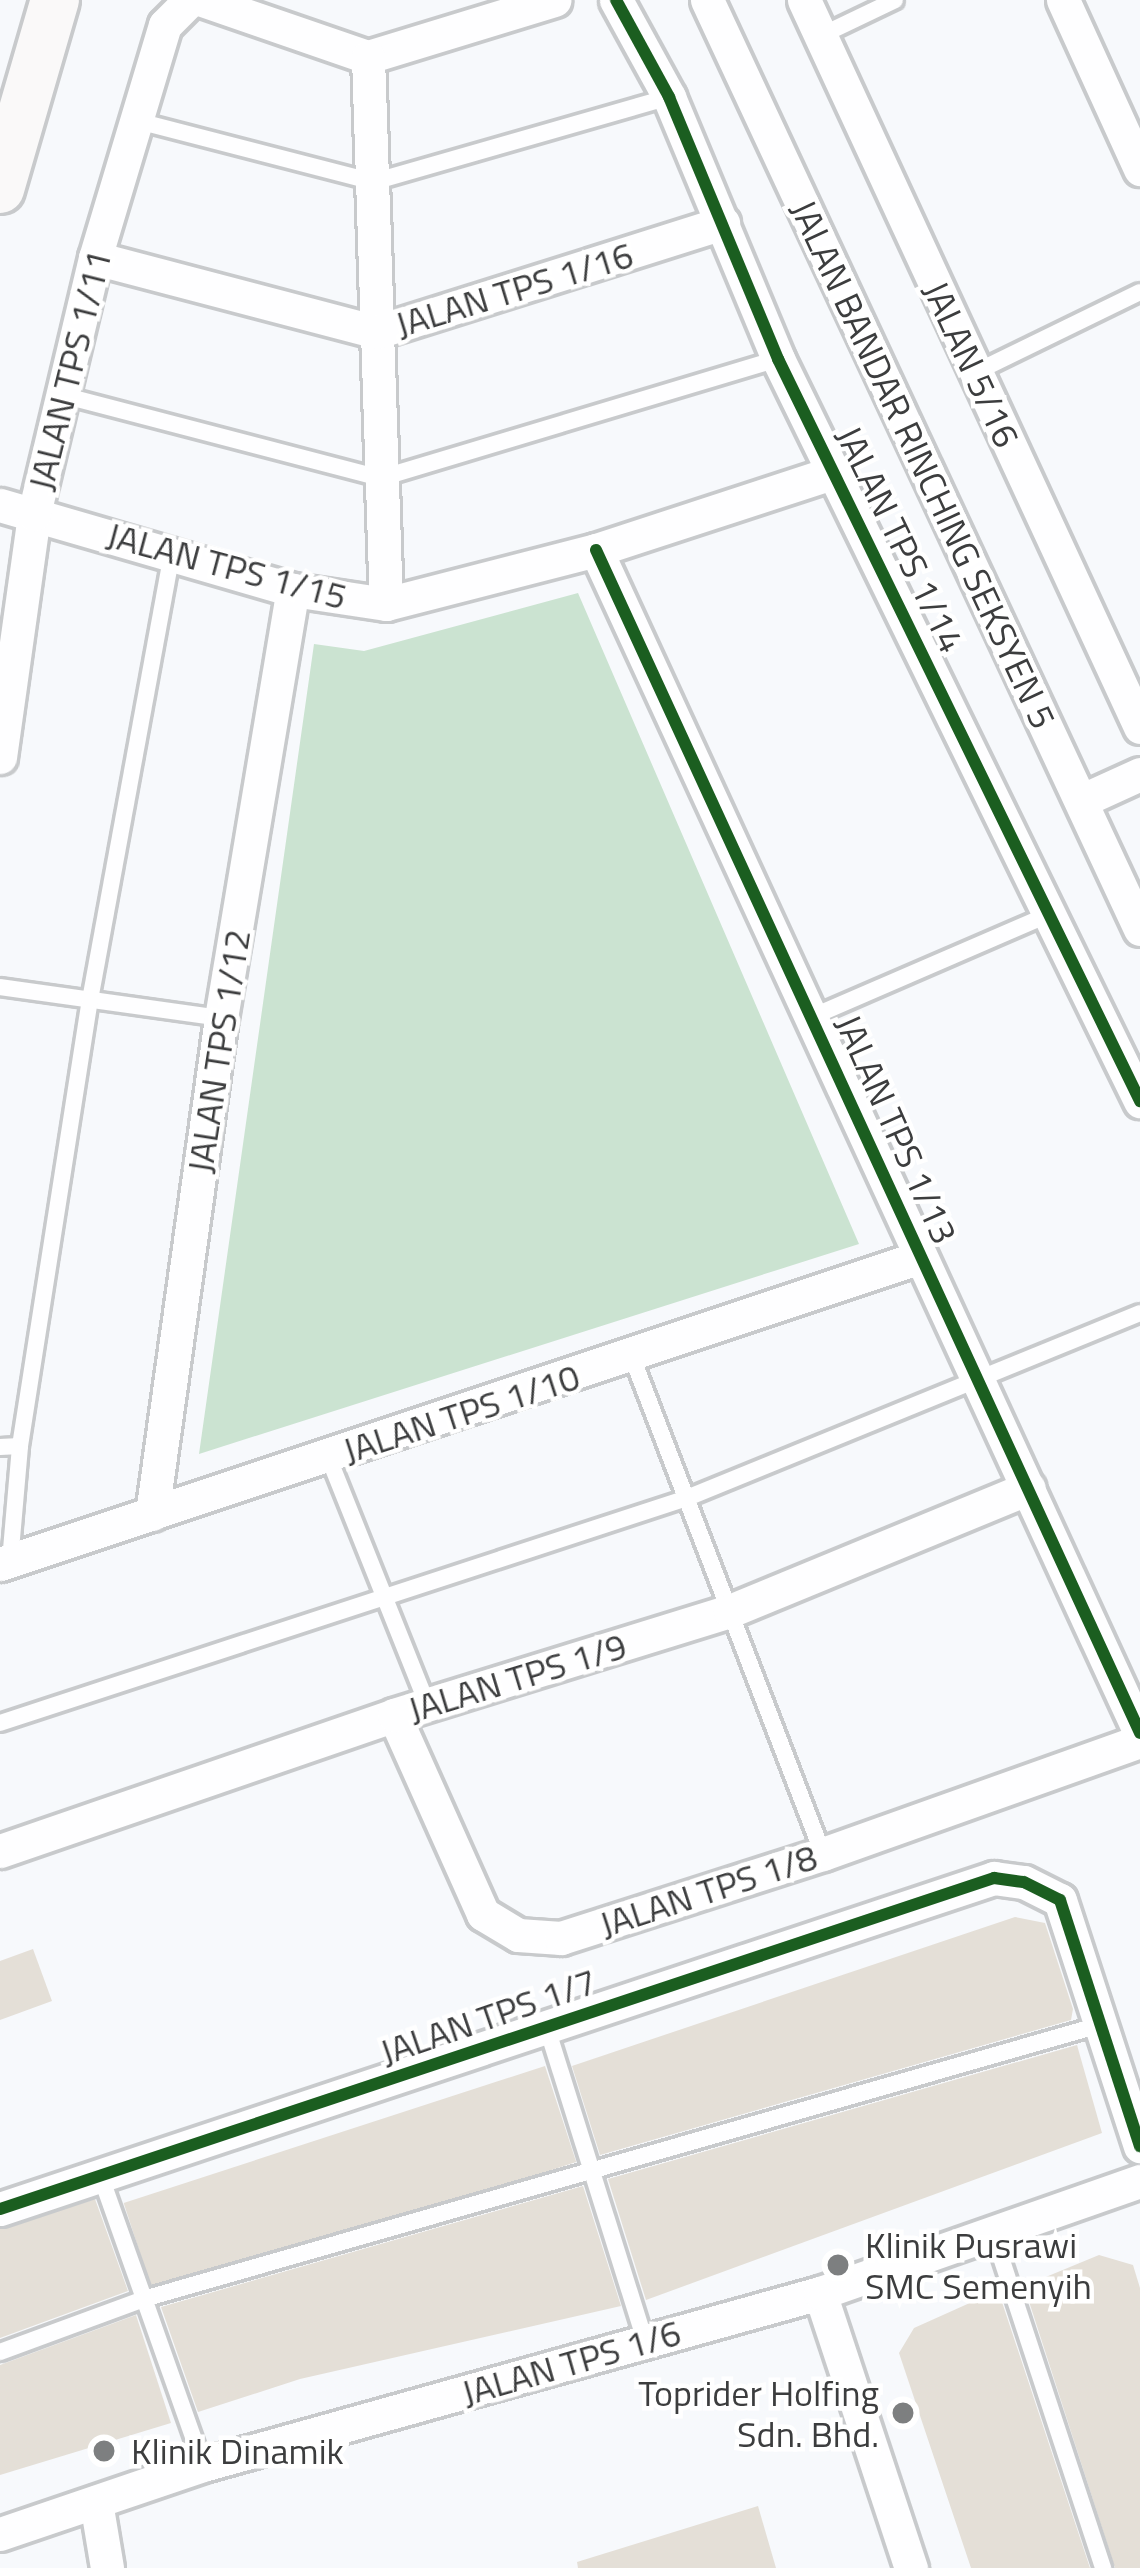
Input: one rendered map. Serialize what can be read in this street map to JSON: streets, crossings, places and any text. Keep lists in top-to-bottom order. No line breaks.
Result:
{"streets":{"street":["JALAN TPS 1/16","JALAN 5/16","JALAN TPS 1/11","JALAN BANDAR RINCHING SEKSYEN 5","JALAN TPS 1/14","JALAN TPS 1/15","JALAN TPS 1/12","JALAN TPS 1/13","JALAN TPS 1/10","JALAN TPS 1/9","JALAN TPS 1/8","JALAN TPS 1/7","JALAN TPS 1/6"]},"crossings":[["JALAN TPS 1/16","JALAN TPS 1/11"],["JALAN TPS 1/16","JALAN TPS 1/14"],["JALAN TPS 1/11","JALAN TPS 1/15"],["JALAN TPS 1/14","JALAN TPS 1/15"],["JALAN TPS 1/15","JALAN TPS 1/12"],["JALAN TPS 1/15","JALAN TPS 1/13"],["JALAN TPS 1/12","JALAN TPS 1/10"],["JALAN TPS 1/13","JALAN TPS 1/10"],["JALAN TPS 1/13","JALAN TPS 1/9"],["JALAN TPS 1/13","JALAN TPS 1/8"],["JALAN TPS 1/9","JALAN TPS 1/8"]],"places":["Klinik Pusrawi SMC Semenyih","Toprider Holfing Sdn. Bhd.","Klinik Dinamik"]}
